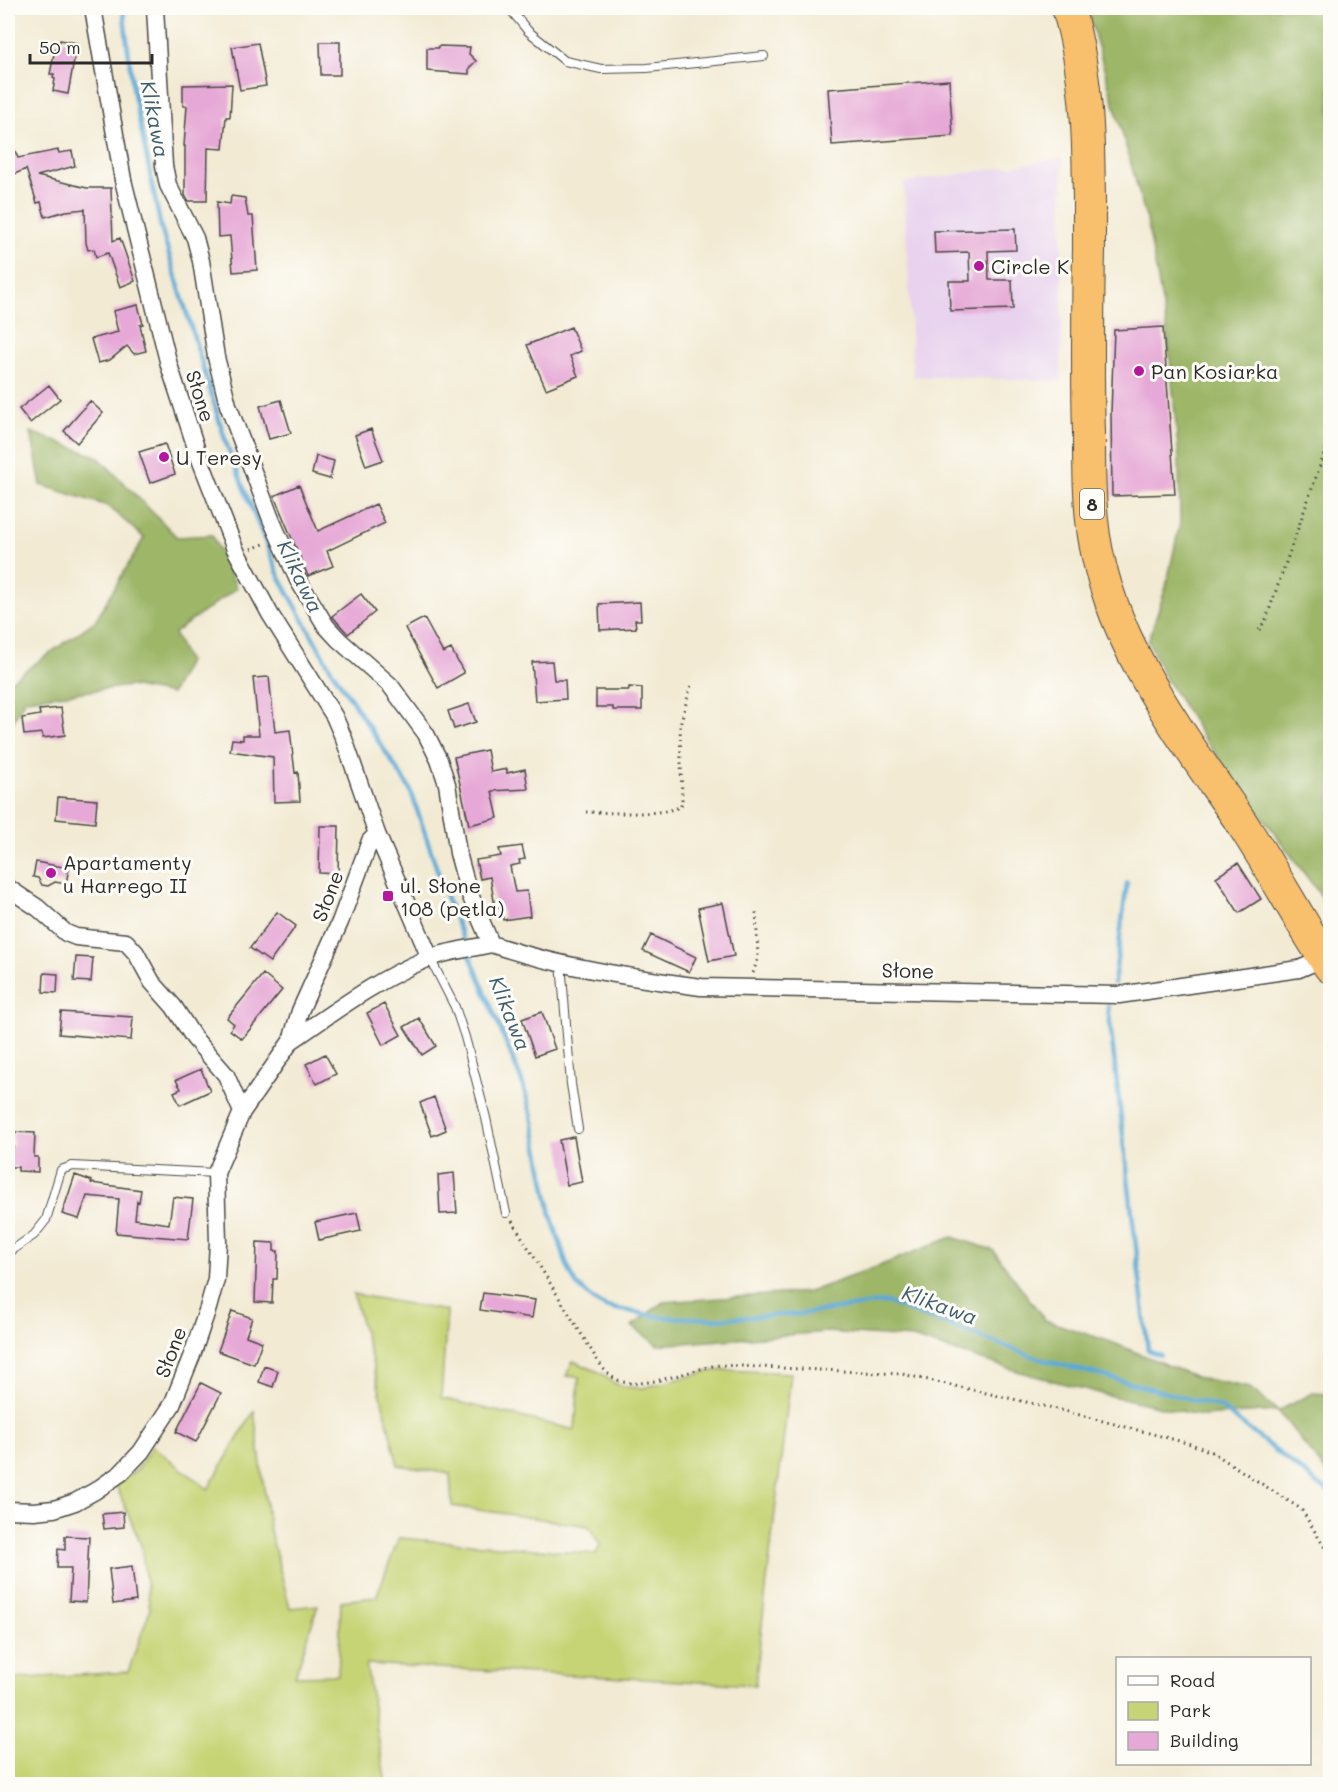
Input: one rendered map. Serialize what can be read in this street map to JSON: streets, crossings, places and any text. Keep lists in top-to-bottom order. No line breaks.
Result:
{"streets":{"highway":["8"],"street":["Słone"]},"crossings":[["Słone","8"]],"water":["Klikawa"],"places":{"other":["Circle K","Pan Kosiarka","U Teresy","Apartamenty u Harrego II"],"transit":["ul. Słone 108 (pętla)"]},"legend":["Road","Park","Building"],"scale_bar":"50 m"}
